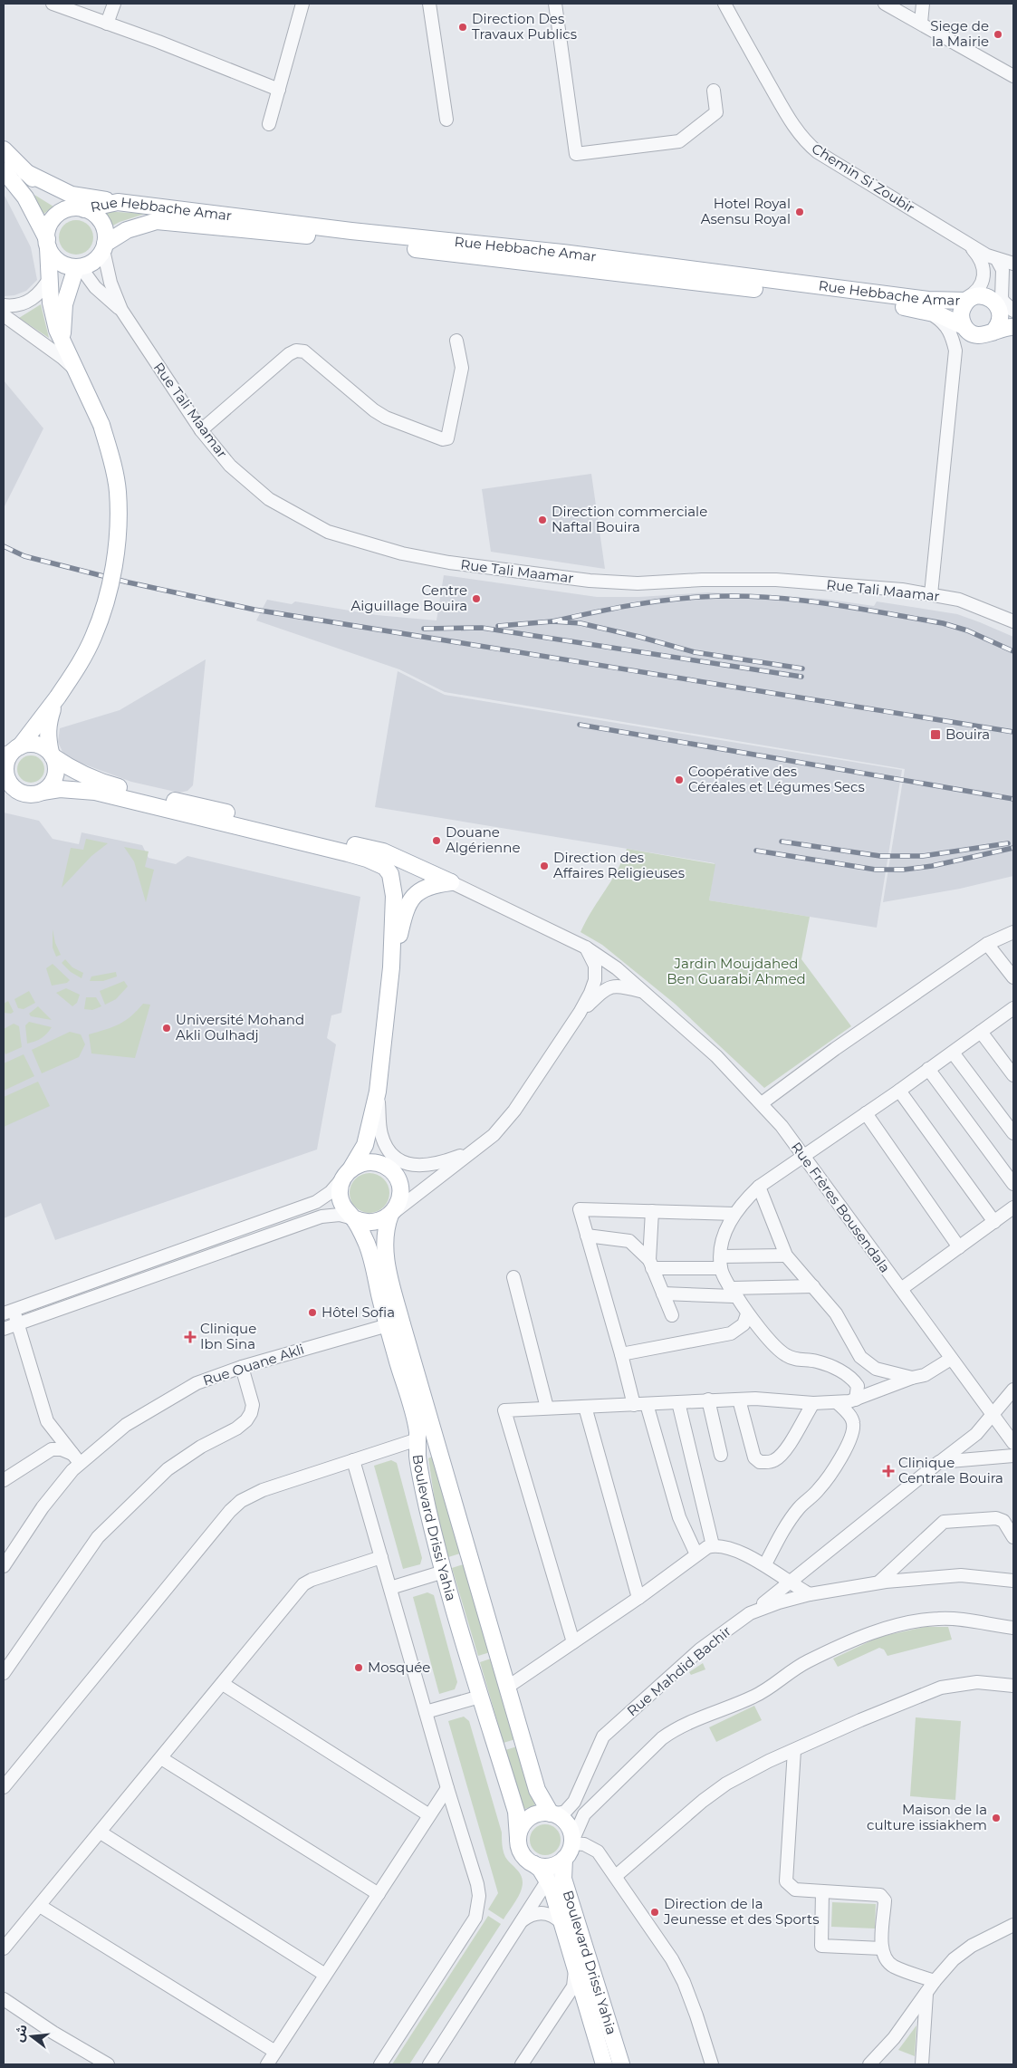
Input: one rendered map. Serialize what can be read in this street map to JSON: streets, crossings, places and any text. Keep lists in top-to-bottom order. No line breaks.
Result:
{"streets":{"main road":["Rue Hebbache Amar","Boulevard Drissi Yahia"],"street":["Chemin Si Zoubir","Rue Tali Maamar","Rue Frères Bousendala","Rue Ouane Akli","Rue Mahdid Bachir"]},"crossings":[["Rue Ouane Akli","Boulevard Drissi Yahia"],["Boulevard Drissi Yahia","Rue Mahdid Bachir"]],"parks":["Jardin Moujdahed Ben Guarabi Ahmed"],"places":{"other":["Direction Des Travaux Publics","Siege de la Mairie","Hotel Royal Asensu Royal","Direction commerciale Naftal Bouira","Centre Aiguillage Bouira","Coopérative des Céréales et Légumes Secs","Douane Algérienne","Direction des Affaires Religieuses","Université Mohand Akli Oulhadj","Hôtel Sofia","Mosquée","Maison de la culture issiakhem","Direction de la Jeunesse et des Sports"],"transit":["Bouira"],"health":["Clinique Ibn Sina","Clinique Centrale Bouira"]},"north":"left"}
